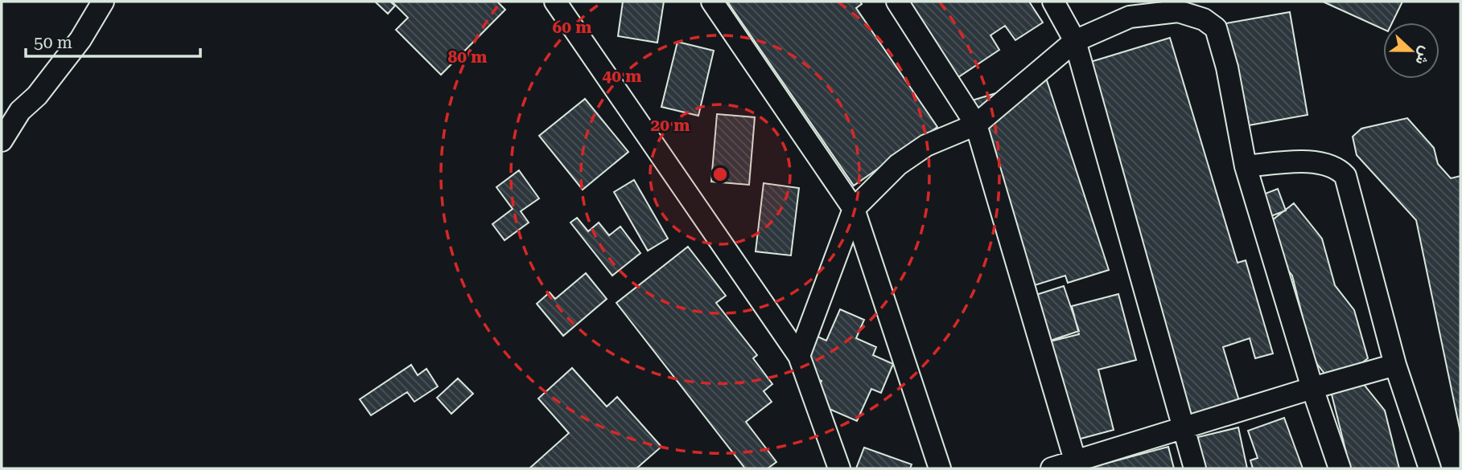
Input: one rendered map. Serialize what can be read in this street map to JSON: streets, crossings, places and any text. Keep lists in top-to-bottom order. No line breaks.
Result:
{"scale_bar":"50 m","north":"right","rings":["60 m","80 m","40 m","20 m"]}
